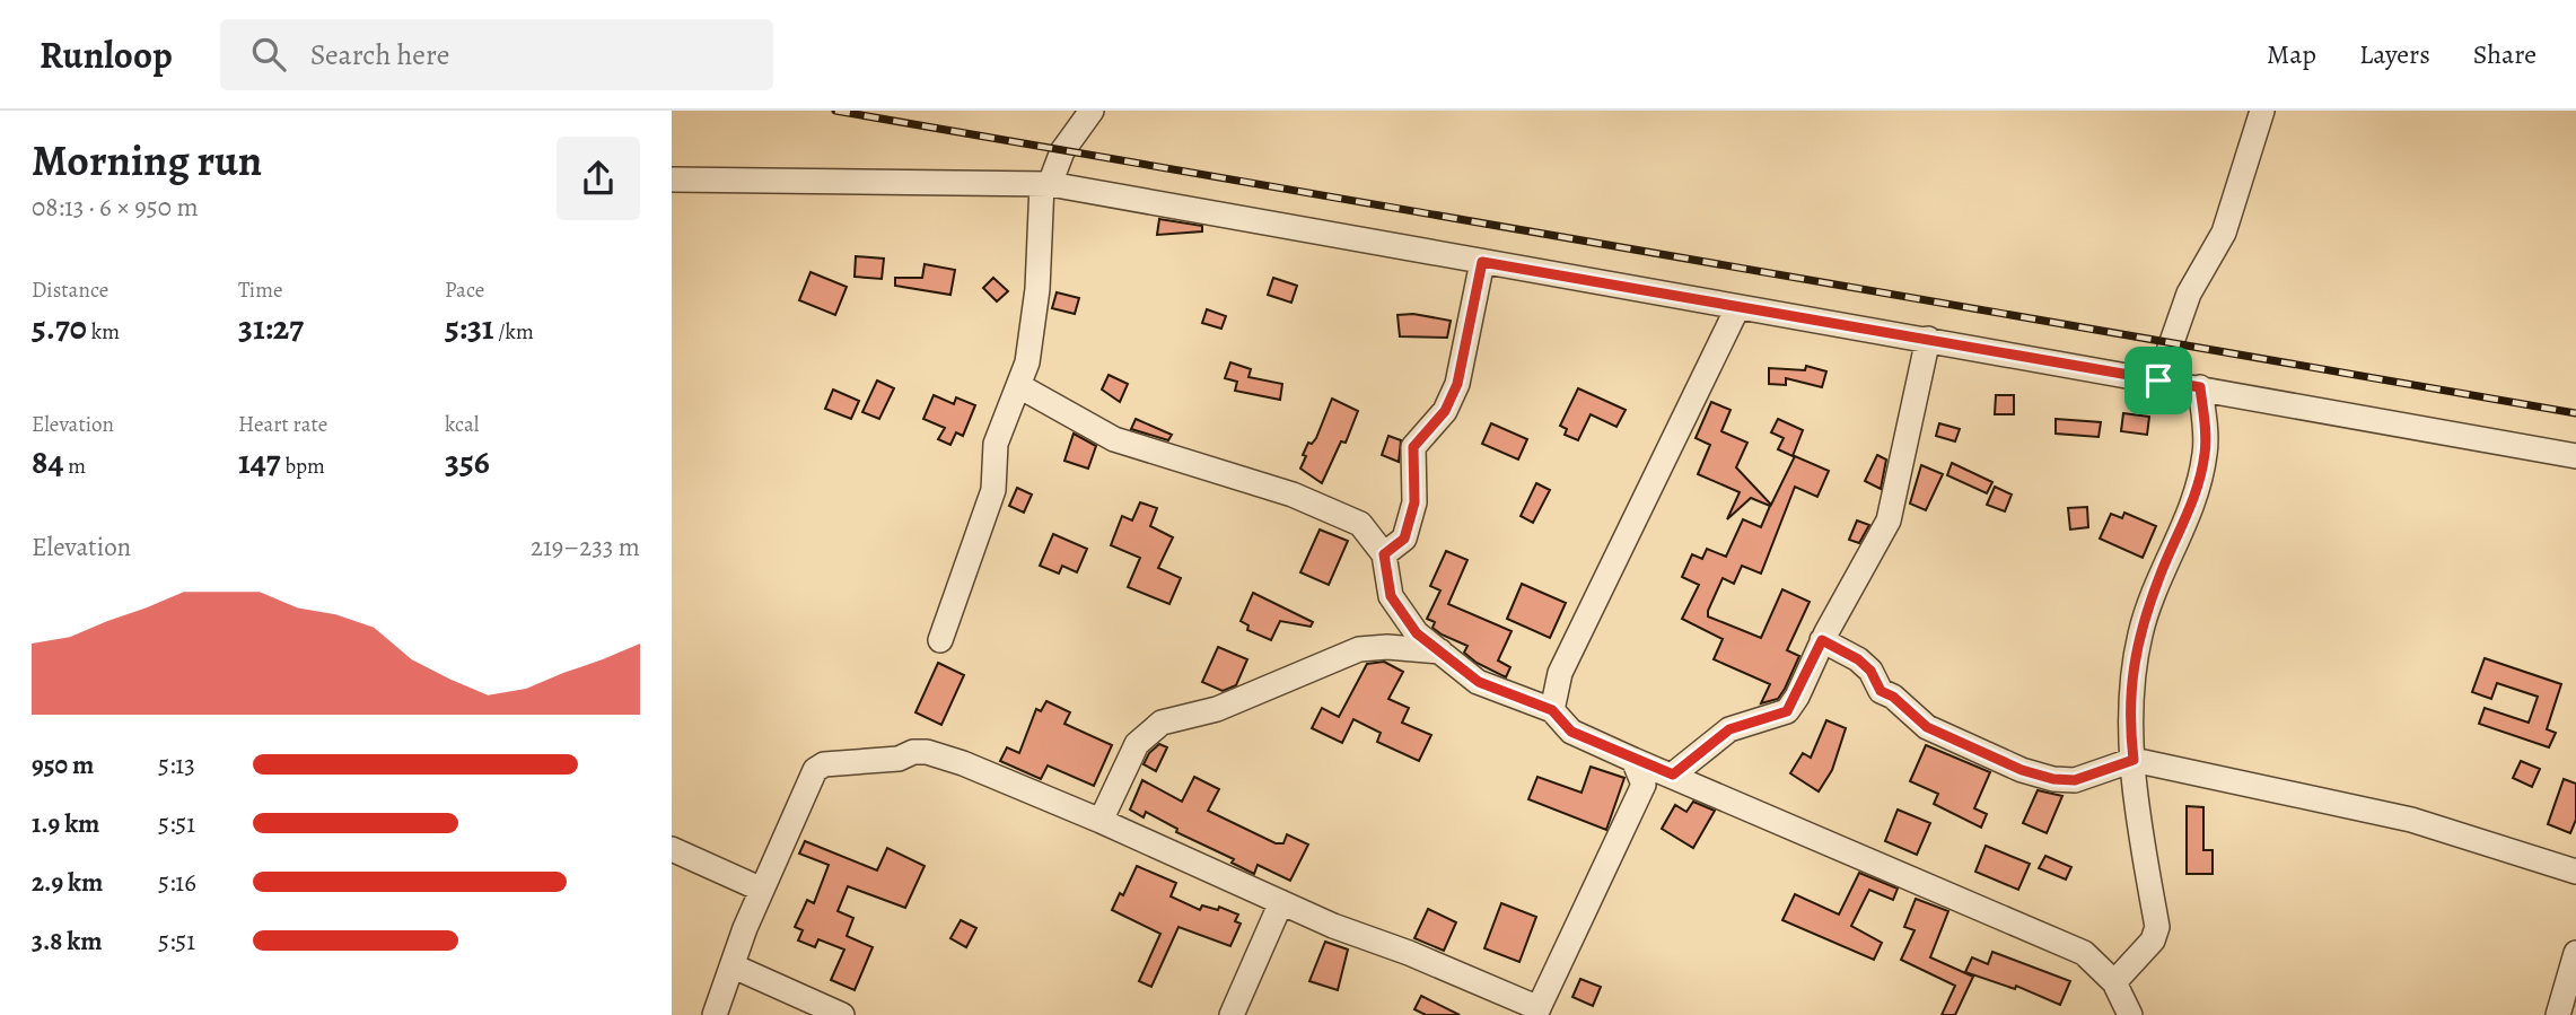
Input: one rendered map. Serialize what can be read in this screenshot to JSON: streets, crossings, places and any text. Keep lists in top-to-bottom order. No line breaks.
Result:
{"page":{"header":"Runloop","search":"Search here","nav":["Map","Layers","Share"],"heading":["Morning run","08:13 · 6 × 950 m"],"stats":[["Distance","5.70 km"],["Time","31:27"],["Pace","5:31 /km"],["Elevation","84 m"],["Heart rate","147 bpm"],["kcal","356"]],"chart":["Elevation","219–233 m"],"list":[{"name":"950 m","note":"5:13"},{"name":"1.9 km","note":"5:51"},{"name":"2.9 km","note":"5:16"},{"name":"3.8 km","note":"5:51"}]}}
